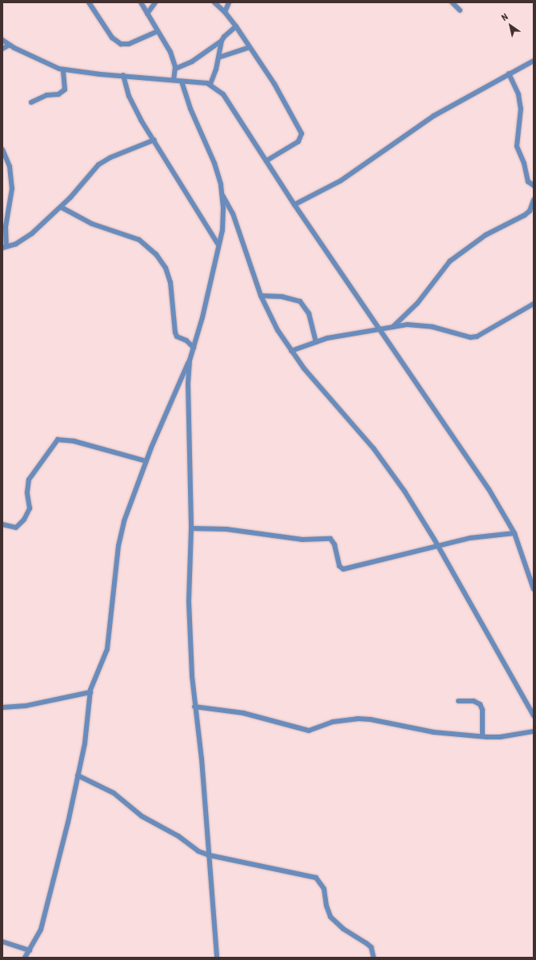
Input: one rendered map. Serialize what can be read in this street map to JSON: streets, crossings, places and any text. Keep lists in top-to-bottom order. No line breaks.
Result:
{"north":"top left"}
